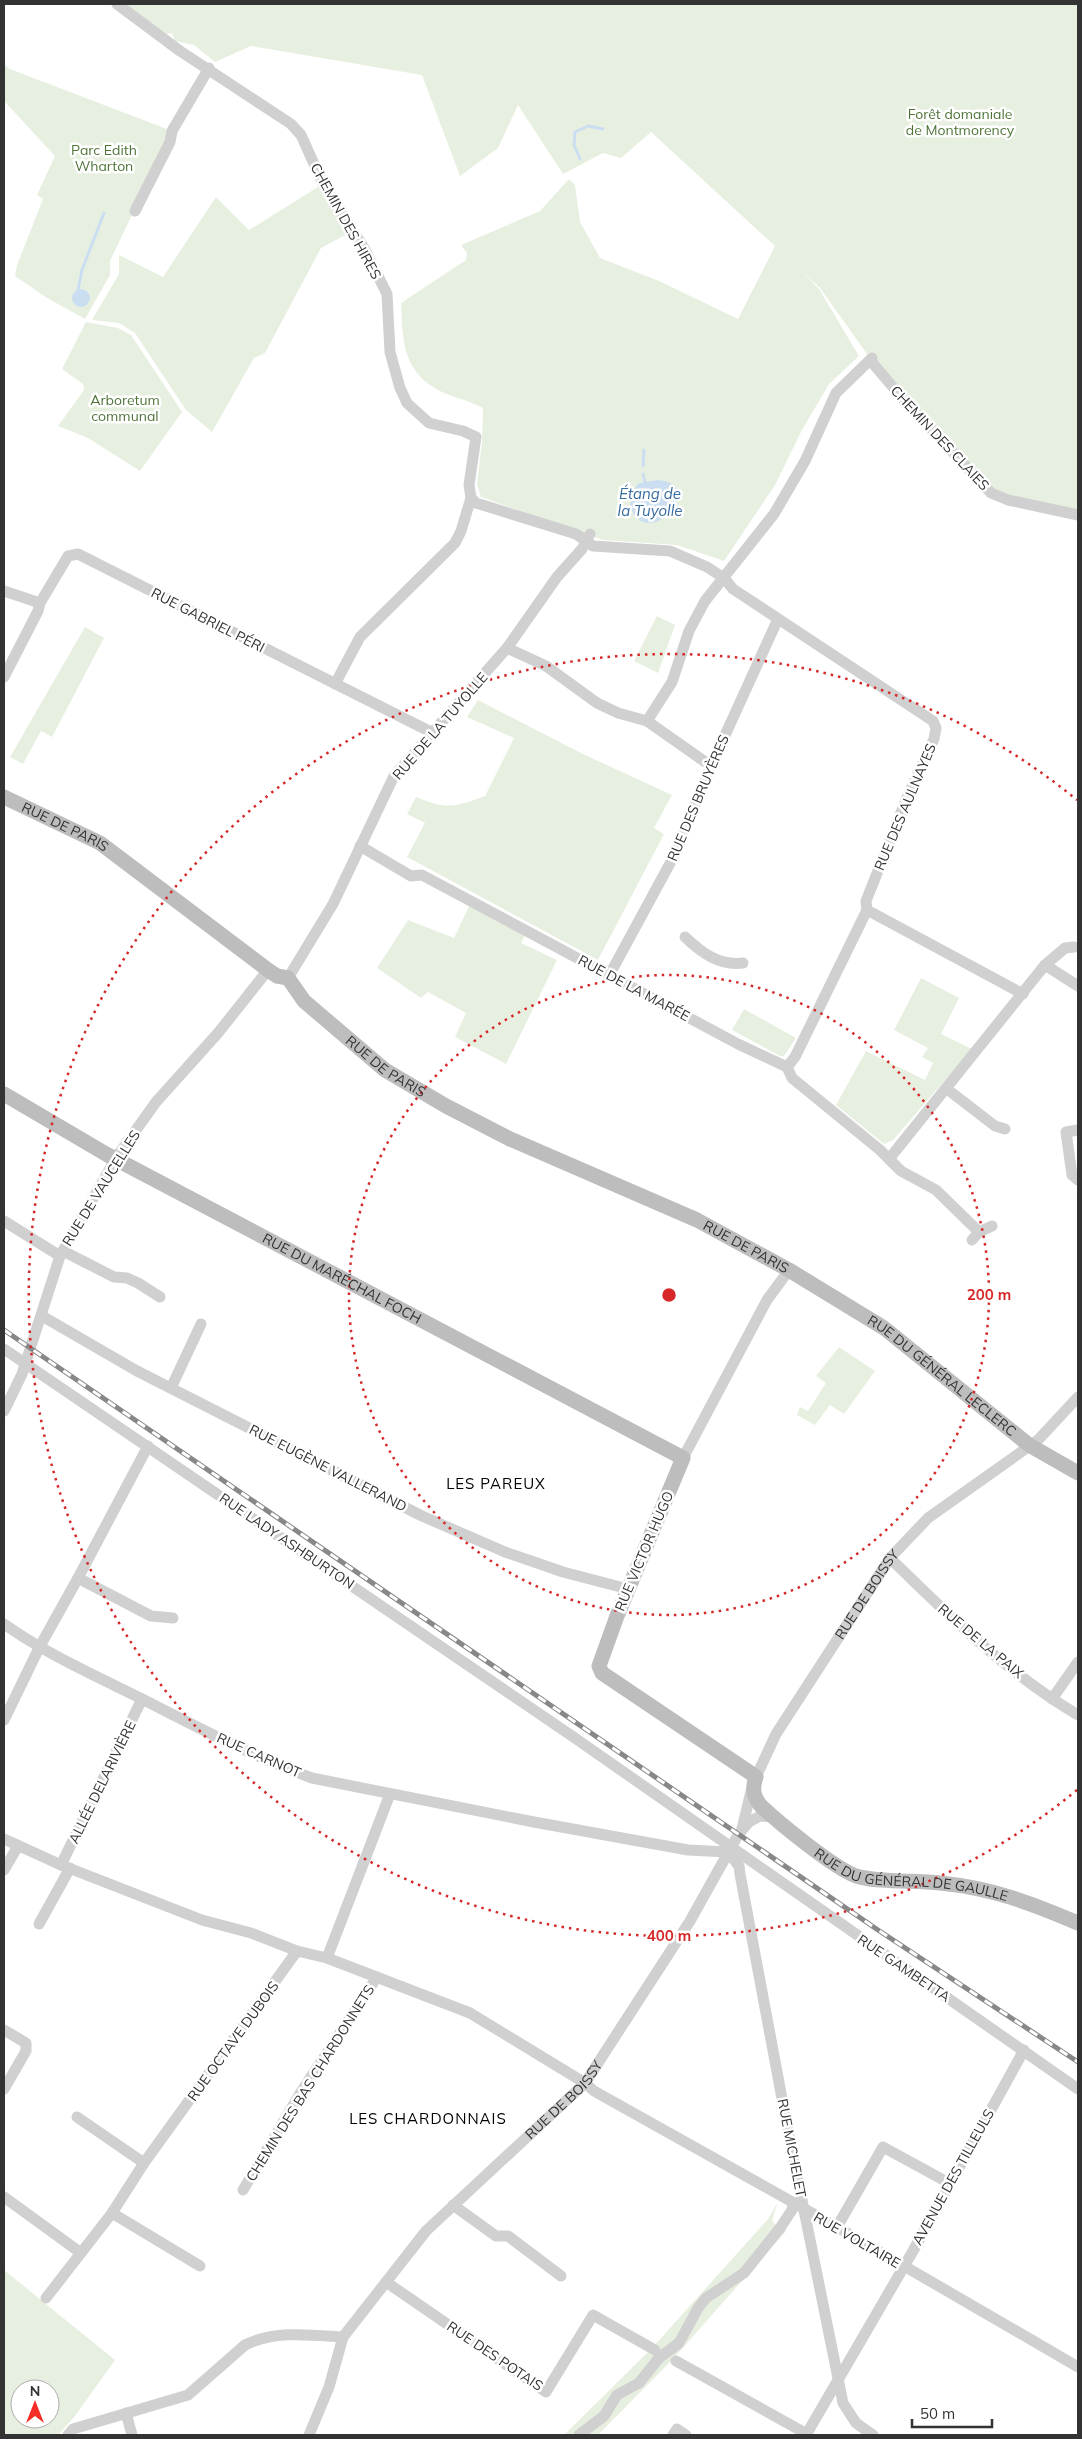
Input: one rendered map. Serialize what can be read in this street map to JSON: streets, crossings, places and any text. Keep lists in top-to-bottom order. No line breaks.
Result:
{"streets":{"street":["CHEMIN DES HIRES","CHEMIN DES CLAIES","RUE GABRIEL PÉRI","RUE DE LA TUYOLLE","RUE DES BRUYÈRES","RUE DES AULNAYES","RUE DE PARIS","RUE DE LA MARÉE","RUE DE VAUCELLES","RUE DU MARÉCHAL FOCH","RUE DU GÉNÉRAL LECLERC","RUE EUGÈNE VALLERAND","RUE LADY ASHBURTON","RUE VICTOR HUGO","RUE DE BOISSY","RUE DE LA PAIX","RUE CARNOT","ALLÉE DELARIVIÈRE","RUE DU GÉNÉRAL DE GAULLE","RUE GAMBETTA","RUE OCTAVE DUBOIS","CHEMIN DES BAS CHARDONNETS","RUE MICHELET","AVENUE DES TILLEULS","RUE VOLTAIRE","RUE DES POTAIS"]},"crossings":[["CHEMIN DES HIRES","RUE GABRIEL PÉRI"],["CHEMIN DES HIRES","RUE DES AULNAYES"],["CHEMIN DES CLAIES","RUE DES AULNAYES"],["RUE GABRIEL PÉRI","RUE DE LA TUYOLLE"],["RUE DE LA TUYOLLE","RUE DES AULNAYES"],["RUE DE LA TUYOLLE","RUE DE PARIS"],["RUE DE LA TUYOLLE","RUE DE LA MARÉE"],["RUE DES BRUYÈRES","RUE DES AULNAYES"],["RUE DES BRUYÈRES","RUE DE LA MARÉE"],["RUE DE PARIS","RUE DE VAUCELLES"],["RUE DE PARIS","RUE DU GÉNÉRAL LECLERC"],["RUE DE PARIS","RUE VICTOR HUGO"],["RUE DE VAUCELLES","RUE DU MARÉCHAL FOCH"],["RUE DE VAUCELLES","RUE EUGÈNE VALLERAND"],["RUE DE VAUCELLES","RUE LADY ASHBURTON"],["RUE DU MARÉCHAL FOCH","RUE VICTOR HUGO"],["RUE DU GÉNÉRAL LECLERC","RUE DE BOISSY"],["RUE EUGÈNE VALLERAND","RUE VICTOR HUGO"],["RUE LADY ASHBURTON","RUE GAMBETTA"],["RUE VICTOR HUGO","RUE DE BOISSY"],["RUE VICTOR HUGO","RUE DU GÉNÉRAL DE GAULLE"],["RUE DE BOISSY","RUE DE LA PAIX"],["RUE DE BOISSY","RUE DU GÉNÉRAL DE GAULLE"],["RUE DE BOISSY","RUE GAMBETTA"],["RUE DE BOISSY","RUE MICHELET"],["RUE DE BOISSY","RUE VOLTAIRE"],["RUE DE BOISSY","RUE DES POTAIS"],["RUE CARNOT","ALLÉE DELARIVIÈRE"],["RUE GAMBETTA","RUE MICHELET"],["RUE GAMBETTA","AVENUE DES TILLEULS"],["CHEMIN DES BAS CHARDONNETS","RUE VOLTAIRE"],["RUE MICHELET","AVENUE DES TILLEULS"],["RUE MICHELET","RUE VOLTAIRE"],["AVENUE DES TILLEULS","RUE VOLTAIRE"]],"districts":["LES PAREUX","LES CHARDONNAIS"],"water":["Étang de la Tuyolle"],"parks":["Forêt domaniale de Montmorency","Parc Edith Wharton","Arboretum communal"],"scale_bar":"50 m","north":"top","rings":["200 m","400 m"]}
